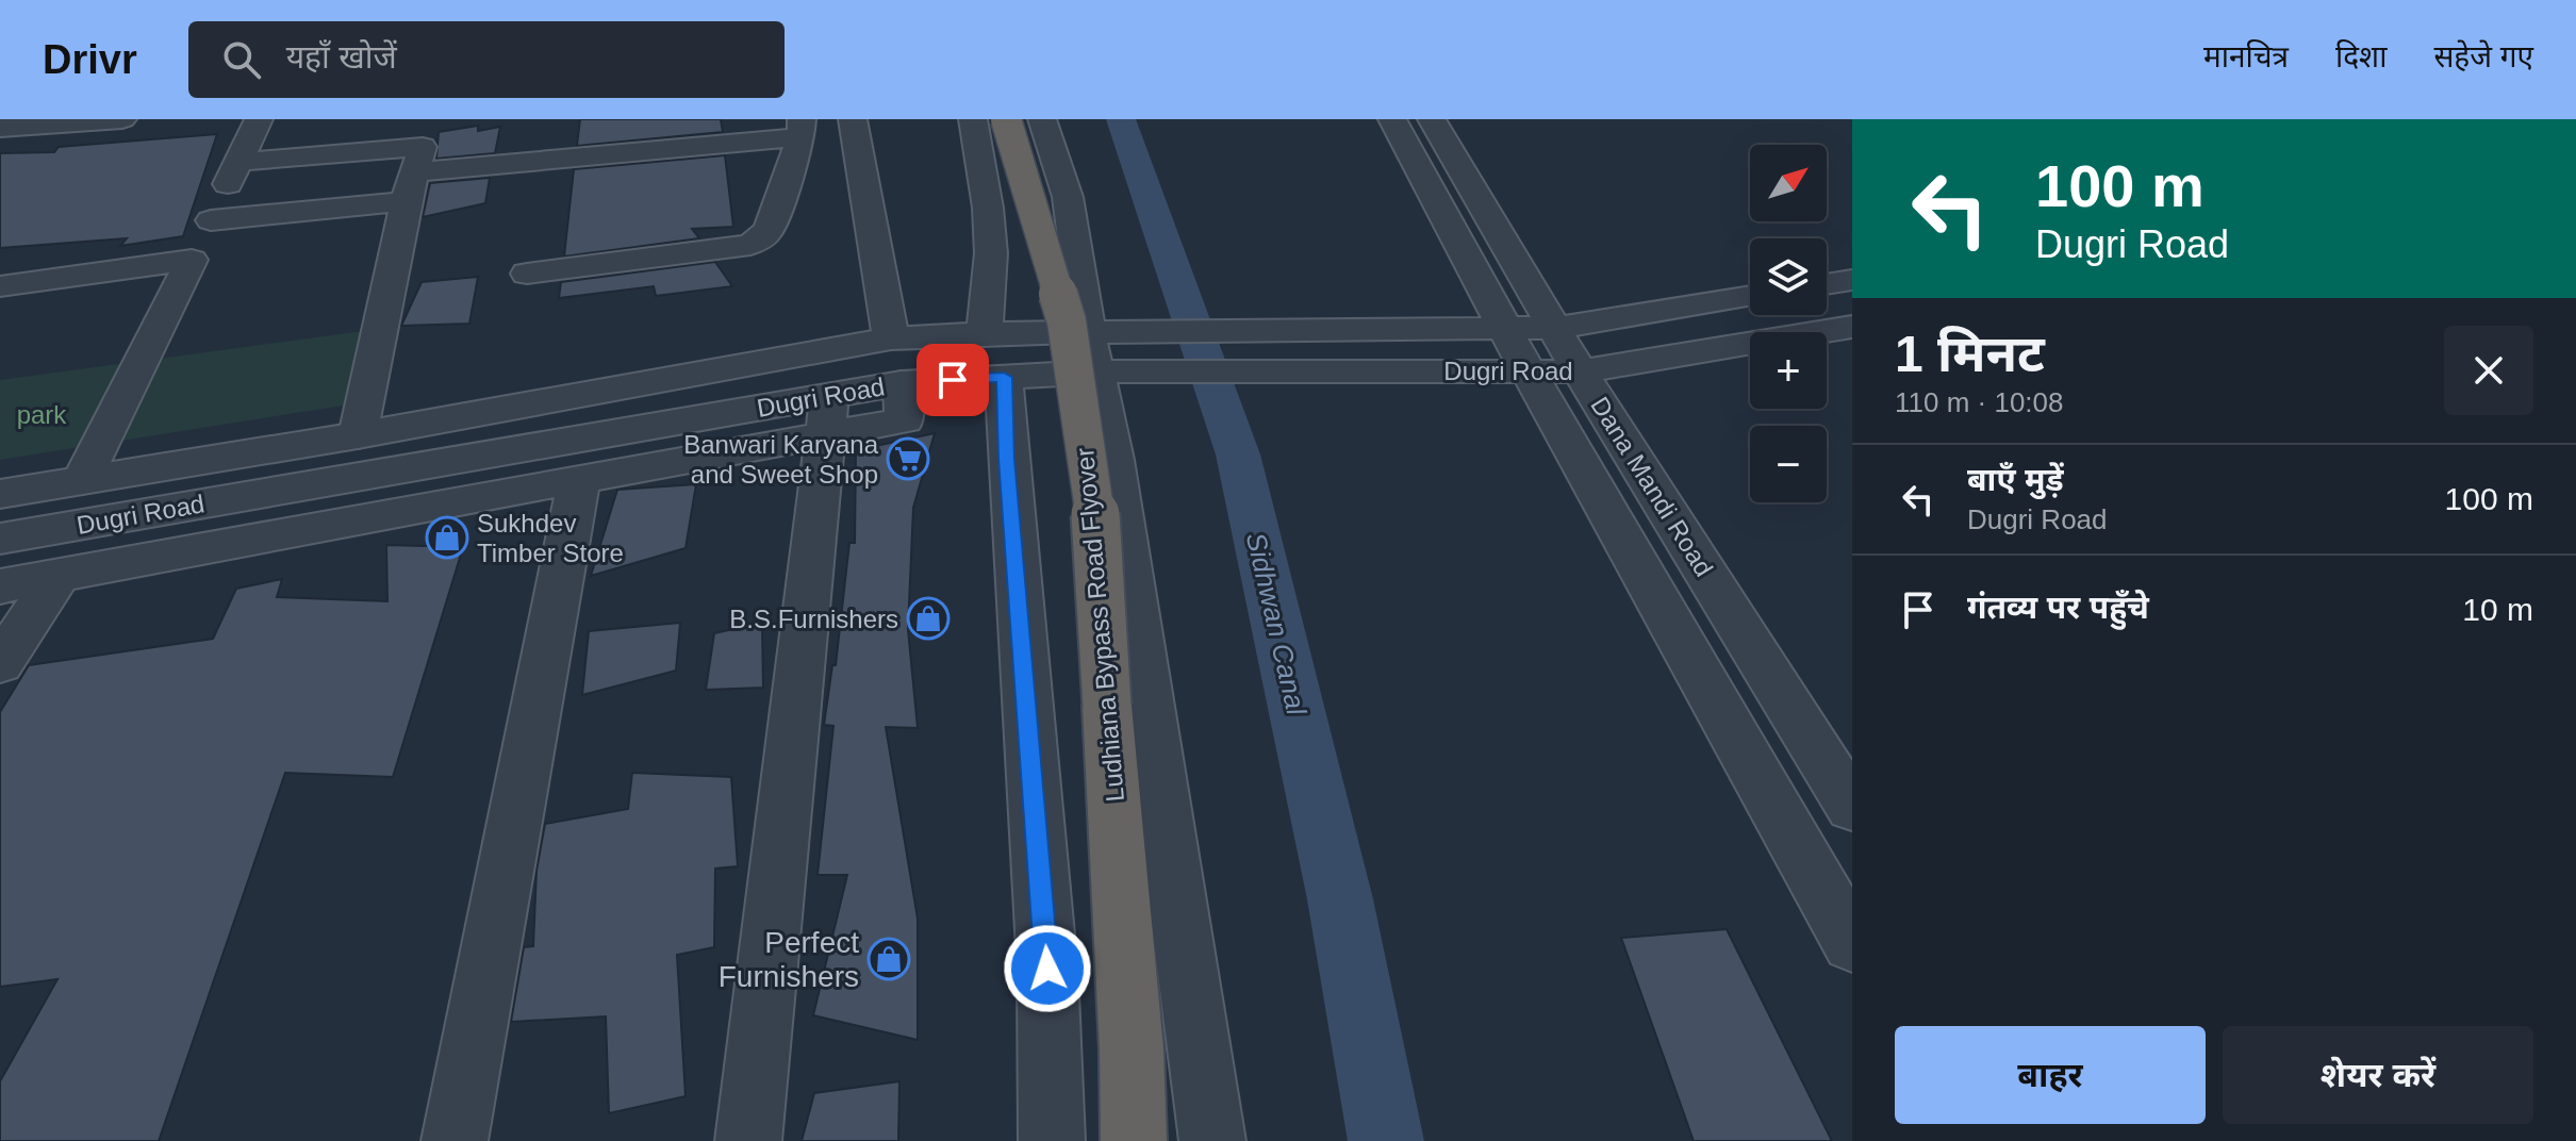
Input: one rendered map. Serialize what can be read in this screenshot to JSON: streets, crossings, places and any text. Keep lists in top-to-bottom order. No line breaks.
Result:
{"streets":{"highway":["Ludhiana Bypass Road Flyover"],"street":["Dugri Road","Dana Mandi Road"]},"crossings":[["Dugri Road","Dana Mandi Road"]],"water":["Sidhwan Canal"],"parks":["park"],"places":{"supermarket":["Banwari Karyana and Sweet Shop"],"shop":["Sukhdev Timber Store","B.S.Furnishers","Perfect Furnishers"]},"north":"top right","page":{"header":"Drivr","search":"यहाँ खोजें","nav":["मानचित्र","दिशा","सहेजे गए"],"turn":["100 m","Dugri Road"],"map_buttons":["+","−"],"heading":["1 मिनट","110 m · 10:08"],"list":[{"name":"बाएँ मुड़ें","note":"Dugri Road","value":"100 m"},{"name":"गंतव्य पर पहुँचे","value":"10 m"}],"buttons":["बाहर","शेयर करें"]}}
